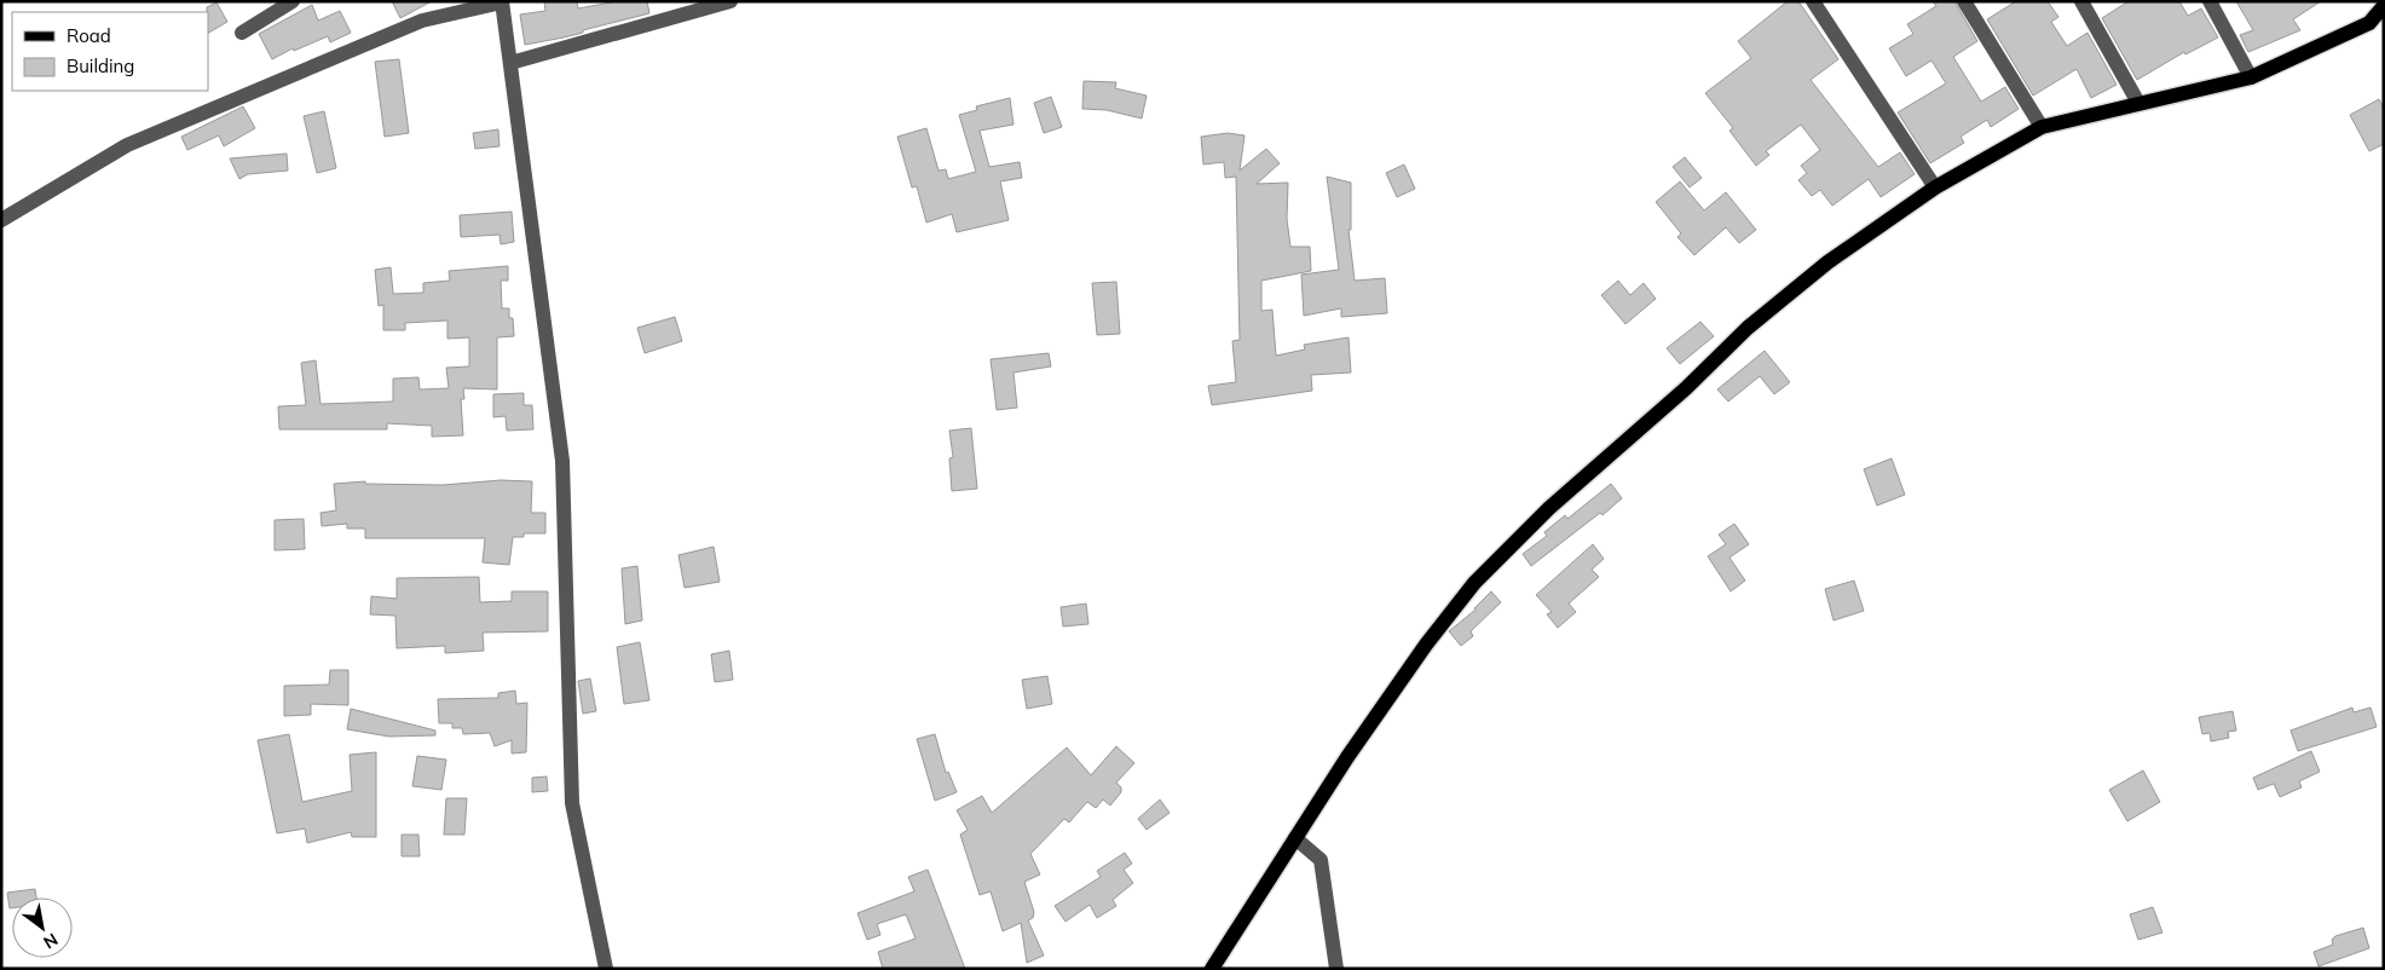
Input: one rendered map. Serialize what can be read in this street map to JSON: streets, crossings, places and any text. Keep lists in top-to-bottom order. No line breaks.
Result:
{"legend":["Road","Building"],"north":"bottom right"}
